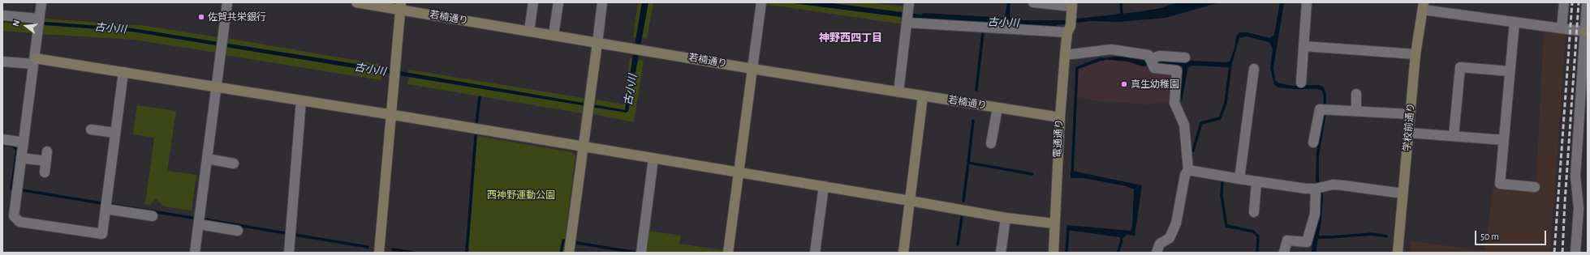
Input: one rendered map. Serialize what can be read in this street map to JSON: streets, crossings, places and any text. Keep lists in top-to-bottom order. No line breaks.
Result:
{"streets":{"street":["若楠通り","学校前通り","電通通り"]},"crossings":[["若楠通り","電通通り"]],"districts":["神野西四丁目"],"water":["古小川"],"parks":["西神野運動公園"],"places":["佐賀共栄銀行","真生幼稚園"],"scale_bar":"50 m","north":"left"}
